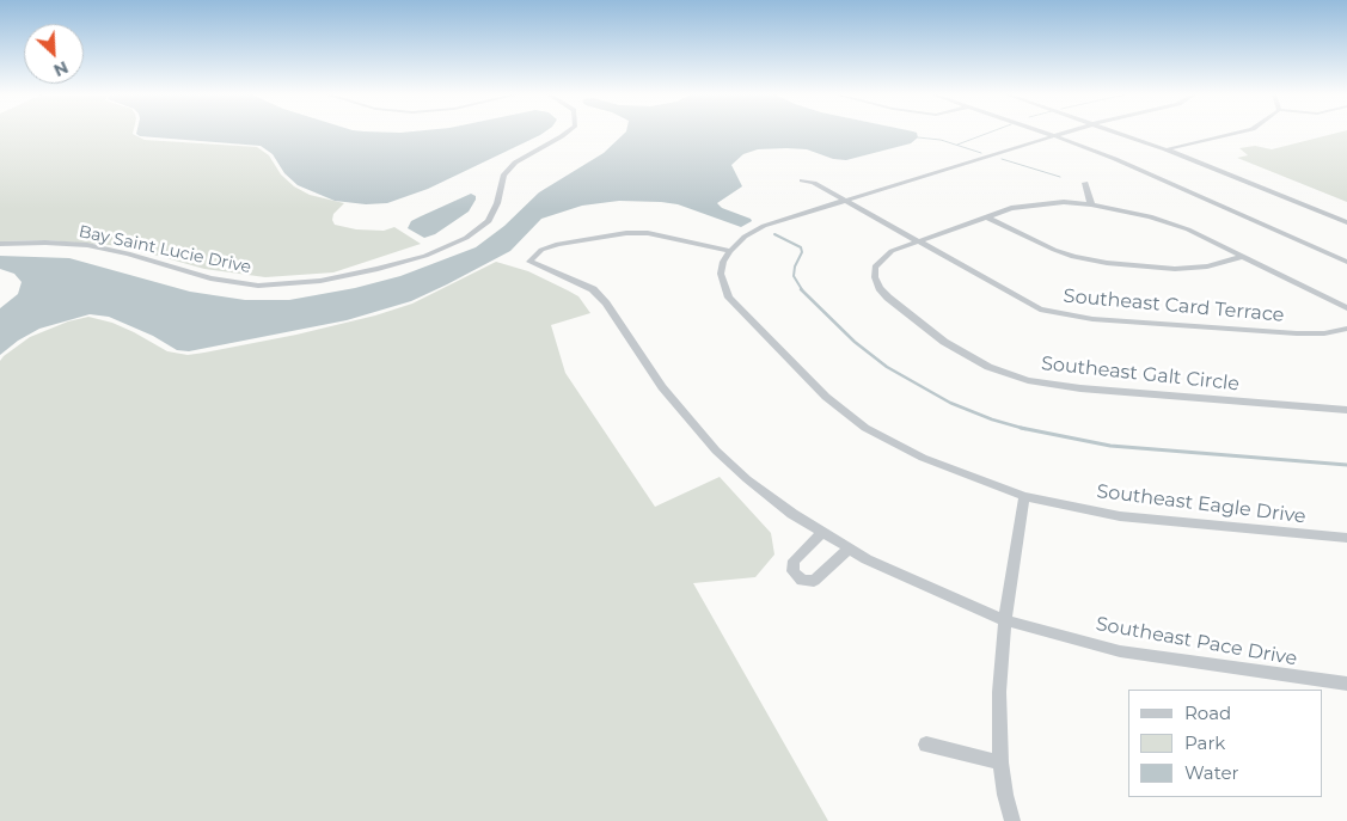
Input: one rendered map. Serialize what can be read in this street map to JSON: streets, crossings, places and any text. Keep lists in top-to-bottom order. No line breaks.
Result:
{"streets":{"street":["Bay Saint Lucie Drive","Southeast Card Terrace","Southeast Galt Circle","Southeast Eagle Drive","Southeast Pace Drive"]},"crossings":[["Southeast Card Terrace","Southeast Galt Circle"],["Southeast Eagle Drive","Southeast Pace Drive"]],"legend":["Road","Park","Water"],"north":"bottom right"}
